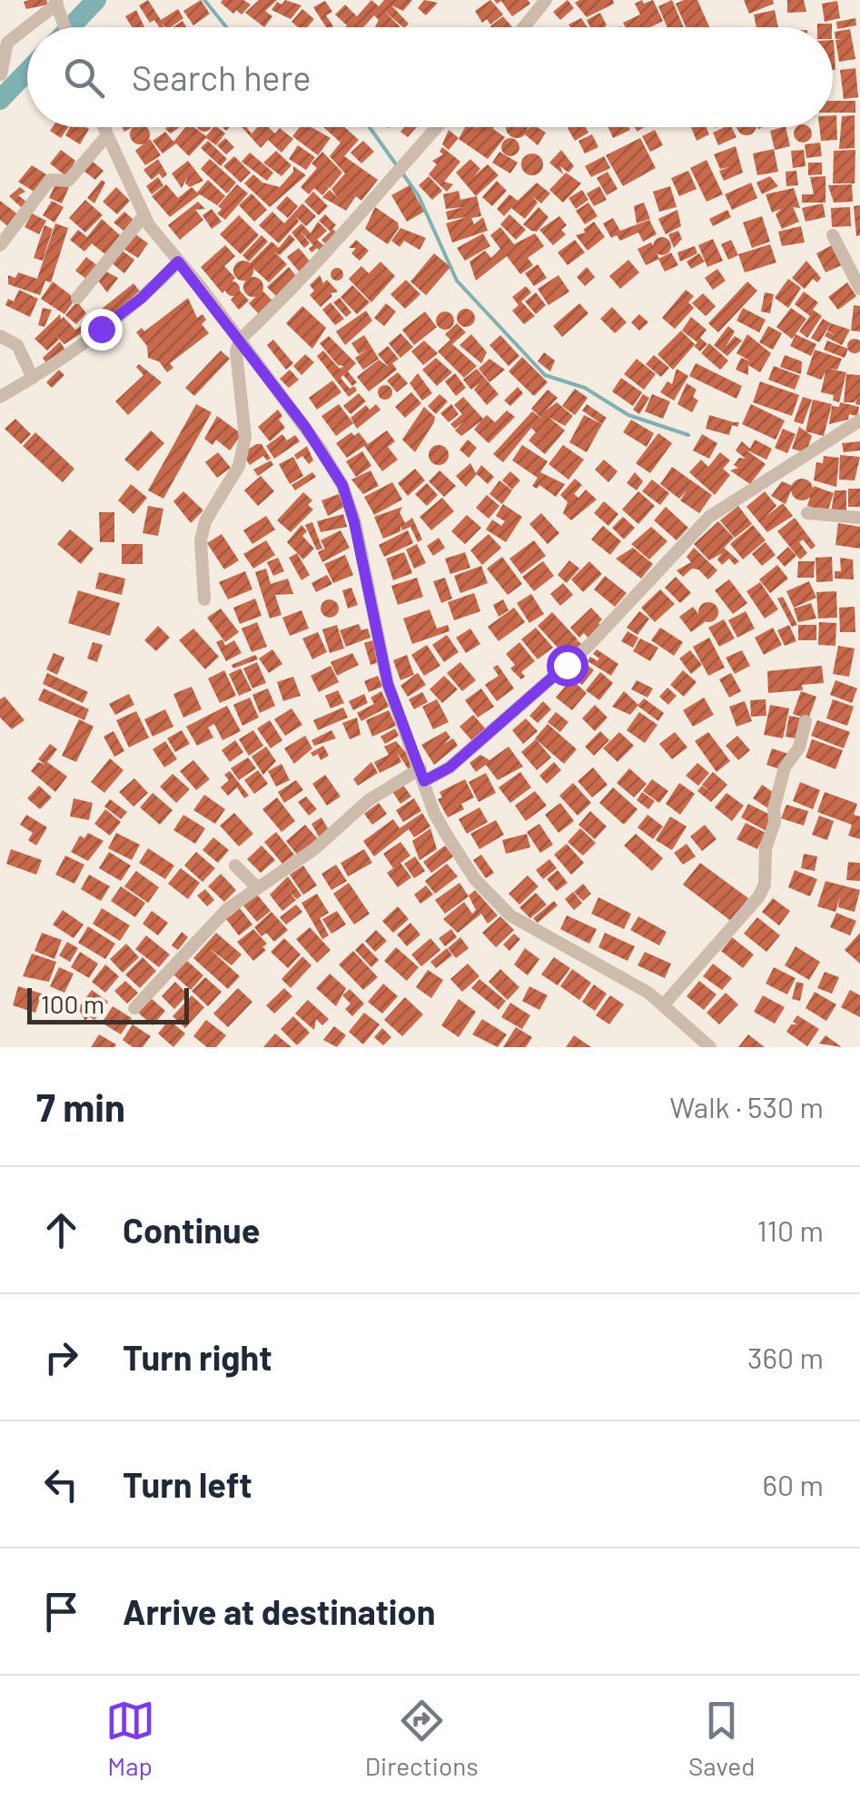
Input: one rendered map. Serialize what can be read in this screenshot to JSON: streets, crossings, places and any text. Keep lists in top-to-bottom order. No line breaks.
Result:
{"scale_bar":"100 m","page":{"search":"Search here","scale":"100 m","heading":["7 min","Walk · 530 m"],"list":[["Continue","110 m"],["Turn right","360 m"],["Turn left","60 m"],"Arrive at destination"],"nav":["Map","Directions","Saved"]}}
